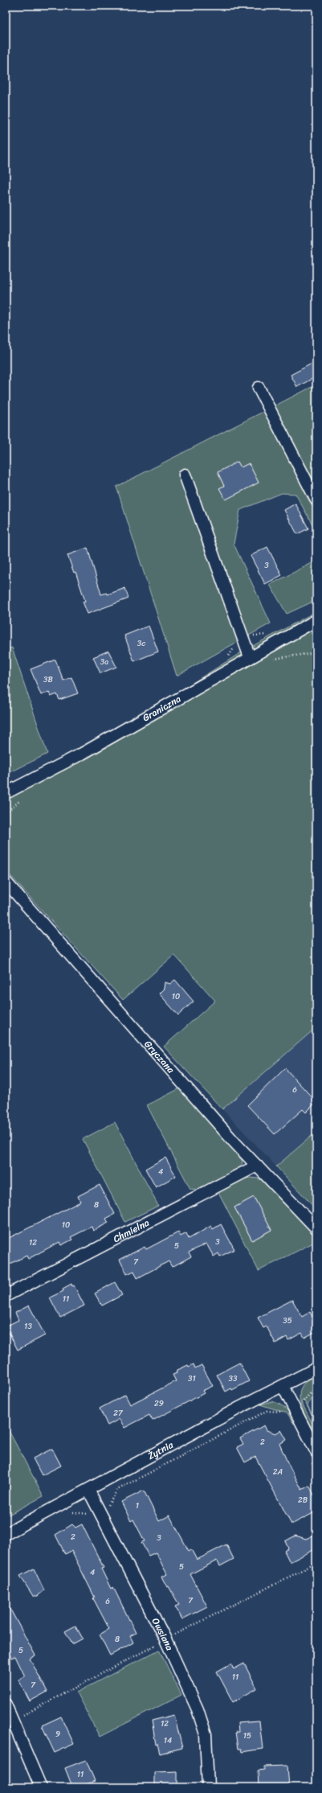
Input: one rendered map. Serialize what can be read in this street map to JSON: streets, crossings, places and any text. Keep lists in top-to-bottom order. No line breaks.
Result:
{"streets":{"street":["Graniczna","Gryczana","Chmielna","Żytnia","Owsiana"]},"crossings":[["Gryczana","Chmielna"],["Żytnia","Owsiana"]],"house_numbers":["3","3c","3a","3B","10","6","4","8","10","3","12","5","7","11","35","13","31","33","29","27","2","2A","2B","1","2","3","5","4","7","6","8","5","11","7","12","9","15","14","11"]}
